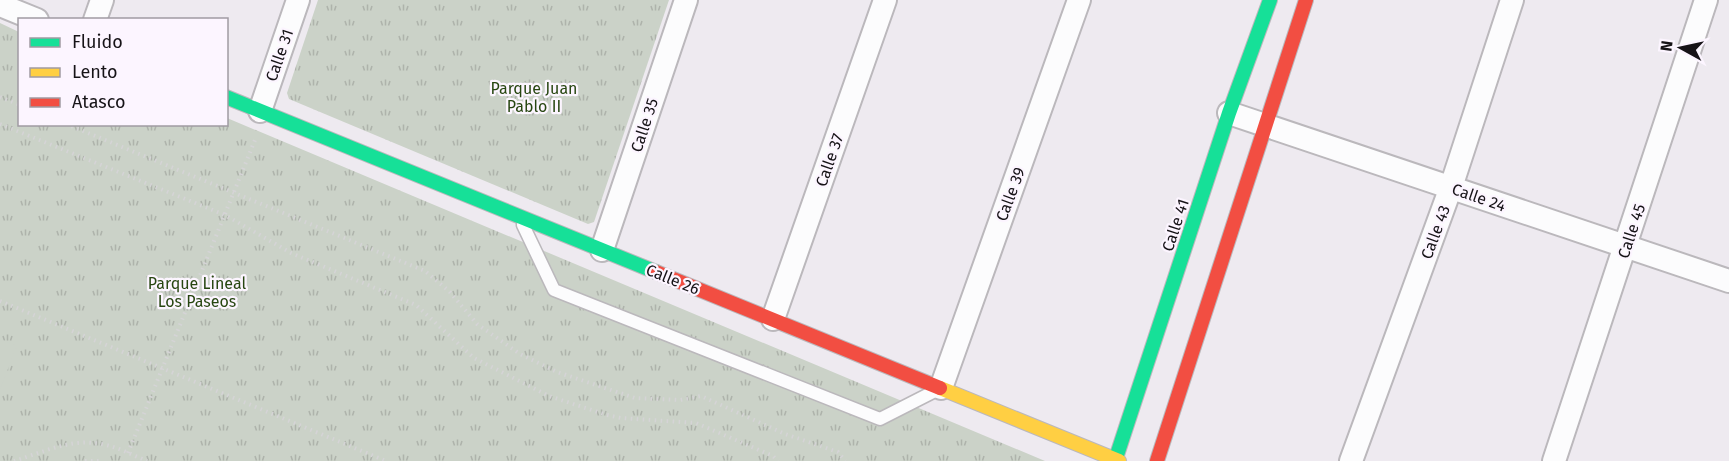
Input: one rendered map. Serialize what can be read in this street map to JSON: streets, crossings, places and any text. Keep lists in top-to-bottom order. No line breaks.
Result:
{"streets":{"main road":["Calle 41","Calle 26"],"street":["Calle 31","Calle 35","Calle 37","Calle 39","Calle 24","Calle 45","Calle 43"]},"crossings":[["Calle 31","Calle 26"],["Calle 35","Calle 26"],["Calle 37","Calle 26"],["Calle 39","Calle 26"],["Calle 24","Calle 41"],["Calle 24","Calle 45"],["Calle 24","Calle 43"],["Calle 41","Calle 26"]],"parks":["Parque Juan Pablo II","Parque Lineal Los Paseos"],"legend":["Fluido","Lento","Atasco"],"north":"left"}
